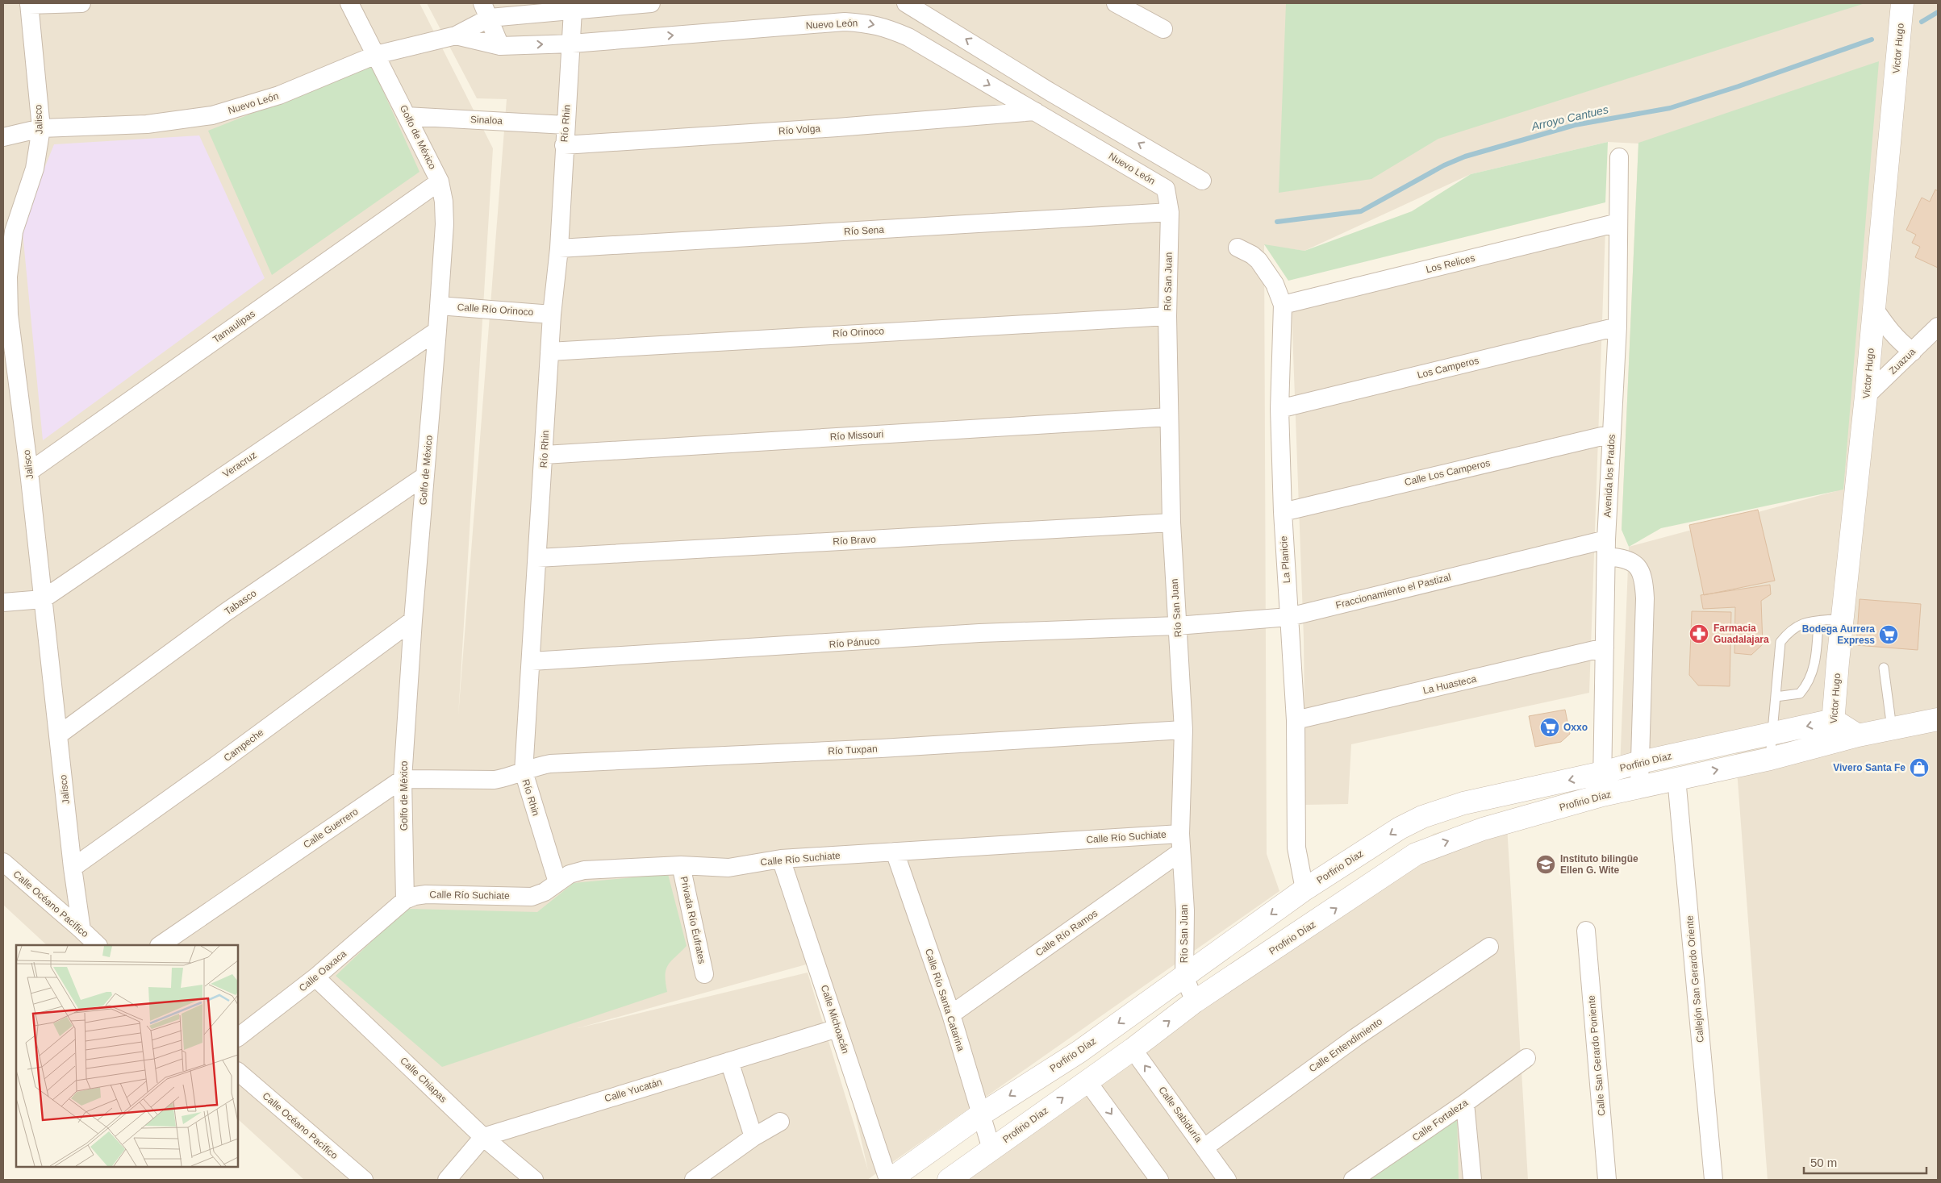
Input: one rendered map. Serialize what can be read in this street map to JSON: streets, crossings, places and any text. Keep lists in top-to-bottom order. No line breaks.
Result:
{"streets":{"street":["Nuevo León","Victor Hugo","Jalisco","Sinaloa","Río Rhin","Río Volga","Golfo de México","Río Sena","Los Relices","Río San Juan","Calle Río Orinoco","Tamaulipas","Río Orinoco","Zuazua","Los Camperos","Río Missouri","Veracruz","Calle Los Camperos","Avenida los Prados","Río Bravo","La Planicie","Fraccionamiento el Pastizal","Tabasco","Río Pánuco","La Huasteca","Campeche","Río Tuxpan","Porfirio Díaz","Profirio Díaz","Calle Guerrero","Calle Río Suchiate","Calle Océano Pacífico","Privada Río Éufrates","Calle Río Ramos","Calle Oaxaca","Callejón San Gerardo Oriente","Calle Río Santa Catarina","Calle Michoacán","Calle Entendimiento","Calle San Gerardo Poniente","Calle Chiapas","Calle Yucatán","Calle Sabiduría","Calle Fortaleza"]},"crossings":[["Nuevo León","Jalisco"],["Nuevo León","Río Rhin"],["Nuevo León","Río Volga"],["Nuevo León","Golfo de México"],["Nuevo León","Río Sena"],["Nuevo León","Río San Juan"],["Victor Hugo","Zuazua"],["Victor Hugo","Porfirio Díaz"],["Jalisco","Tamaulipas"],["Jalisco","Veracruz"],["Jalisco","Tabasco"],["Jalisco","Campeche"],["Jalisco","Calle Océano Pacífico"],["Sinaloa","Río Rhin"],["Sinaloa","Golfo de México"],["Río Rhin","Río Volga"],["Río Rhin","Río Sena"],["Río Rhin","Calle Río Orinoco"],["Río Rhin","Río Orinoco"],["Río Rhin","Río Missouri"],["Río Rhin","Río Bravo"],["Río Rhin","Río Pánuco"],["Río Rhin","Río Tuxpan"],["Río Rhin","Calle Río Suchiate"],["Golfo de México","Calle Río Orinoco"],["Golfo de México","Tamaulipas"],["Golfo de México","Veracruz"],["Golfo de México","Tabasco"],["Golfo de México","Campeche"],["Golfo de México","Calle Guerrero"],["Golfo de México","Calle Río Suchiate"],["Golfo de México","Calle Oaxaca"],["Río Sena","Río San Juan"],["Los Relices","Avenida los Prados"],["Los Relices","La Planicie"],["Río San Juan","Río Orinoco"],["Río San Juan","Río Missouri"],["Río San Juan","Río Bravo"],["Río San Juan","Fraccionamiento el Pastizal"],["Río San Juan","Río Pánuco"],["Río San Juan","Río Tuxpan"],["Río San Juan","Porfirio Díaz"],["Río San Juan","Profirio Díaz"],["Río San Juan","Calle Río Suchiate"],["Río San Juan","Calle Río Ramos"],["Los Camperos","Avenida los Prados"],["Los Camperos","La Planicie"],["Calle Los Camperos","Avenida los Prados"],["Calle Los Camperos","La Planicie"],["Avenida los Prados","Fraccionamiento el Pastizal"],["Avenida los Prados","La Huasteca"],["Avenida los Prados","Porfirio Díaz"],["Avenida los Prados","Profirio Díaz"],["La Planicie","Fraccionamiento el Pastizal"],["La Planicie","La Huasteca"],["La Planicie","Porfirio Díaz"],["Fraccionamiento el Pastizal","Río Pánuco"],["Fraccionamiento el Pastizal","Porfirio Díaz"],["Fraccionamiento el Pastizal","Profirio Díaz"],["Porfirio Díaz","Calle Río Santa Catarina"],["Porfirio Díaz","Calle Michoacán"],["Profirio Díaz","Callejón San Gerardo Oriente"],["Profirio Díaz","Calle Río Santa Catarina"],["Profirio Díaz","Calle Sabiduría"],["Calle Río Suchiate","Privada Río Éufrates"],["Calle Río Suchiate","Calle Oaxaca"],["Calle Río Suchiate","Calle Río Santa Catarina"],["Calle Río Suchiate","Calle Michoacán"],["Calle Río Ramos","Calle Río Santa Catarina"],["Calle Oaxaca","Calle Chiapas"],["Calle Michoacán","Calle Yucatán"],["Calle Entendimiento","Calle Sabiduría"],["Calle Chiapas","Calle Yucatán"]],"one_way":["Porfirio Díaz","Profirio Díaz"],"water":["Arroyo Cantues"],"places":{"pharmacy":["Farmacia Guadalajara"],"supermarket":["Bodega Aurrera Express","Oxxo"],"shop":["Vivero Santa Fe"],"school or university":["Instituto bilingüe Ellen G. Wite"]},"scale_bar":"50 m"}
